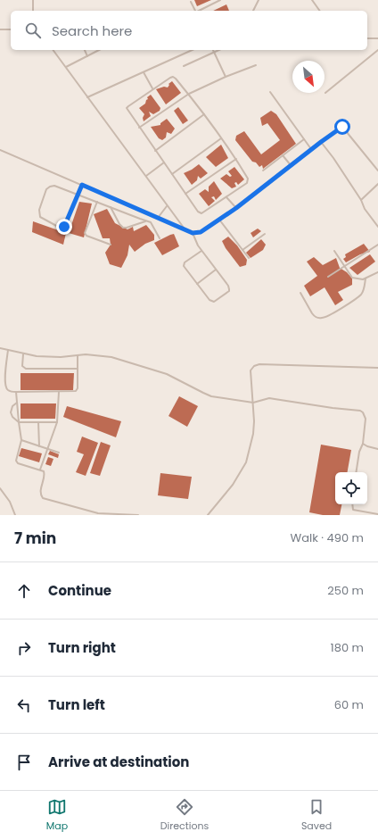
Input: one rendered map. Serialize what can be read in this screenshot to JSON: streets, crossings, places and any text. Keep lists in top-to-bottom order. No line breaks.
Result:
{"north":"bottom right","page":{"search":"Search here","heading":["7 min","Walk · 490 m"],"list":[["Continue","250 m"],["Turn right","180 m"],["Turn left","60 m"],"Arrive at destination"],"nav":["Map","Directions","Saved"]}}
